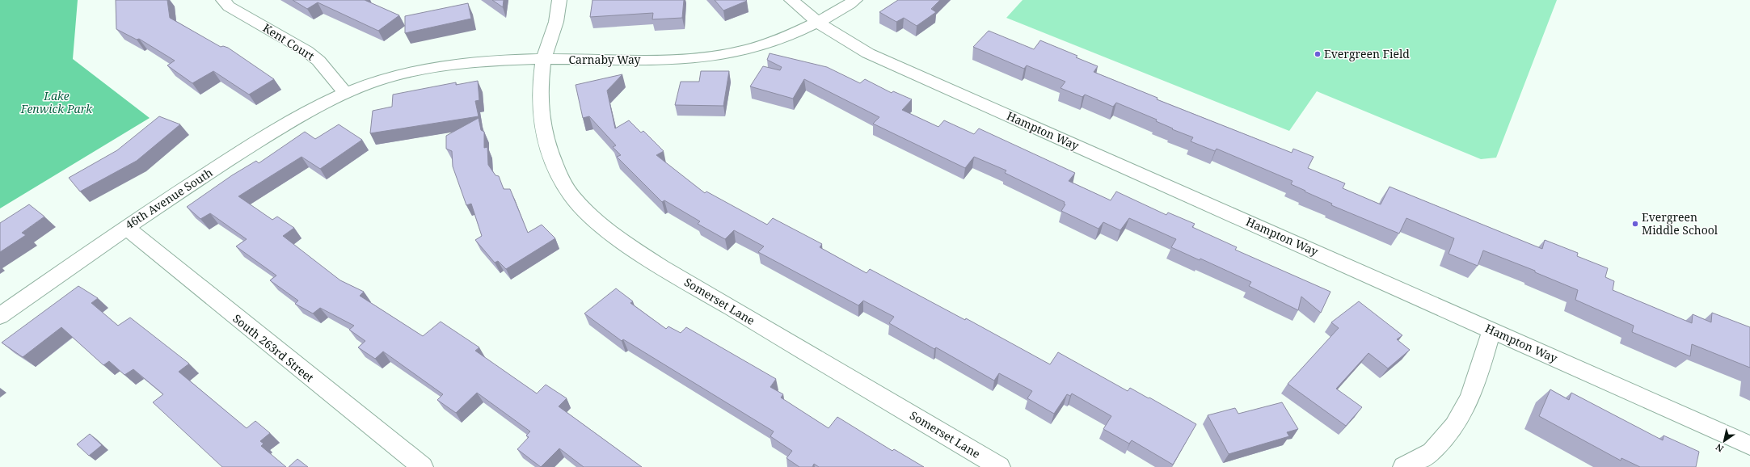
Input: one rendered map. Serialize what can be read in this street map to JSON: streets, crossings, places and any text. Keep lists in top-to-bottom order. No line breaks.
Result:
{"streets":{"street":["Kent Court","Carnaby Way","Hampton Way","46th Avenue South","Somerset Lane","South 263rd Street"]},"crossings":[["Kent Court","Carnaby Way"],["Kent Court","46th Avenue South"],["Carnaby Way","Hampton Way"],["Carnaby Way","46th Avenue South"],["Carnaby Way","Somerset Lane"],["46th Avenue South","South 263rd Street"]],"parks":["Lake Fenwick Park"],"places":["Evergreen Field","Evergreen Middle School"],"north":"bottom left"}
